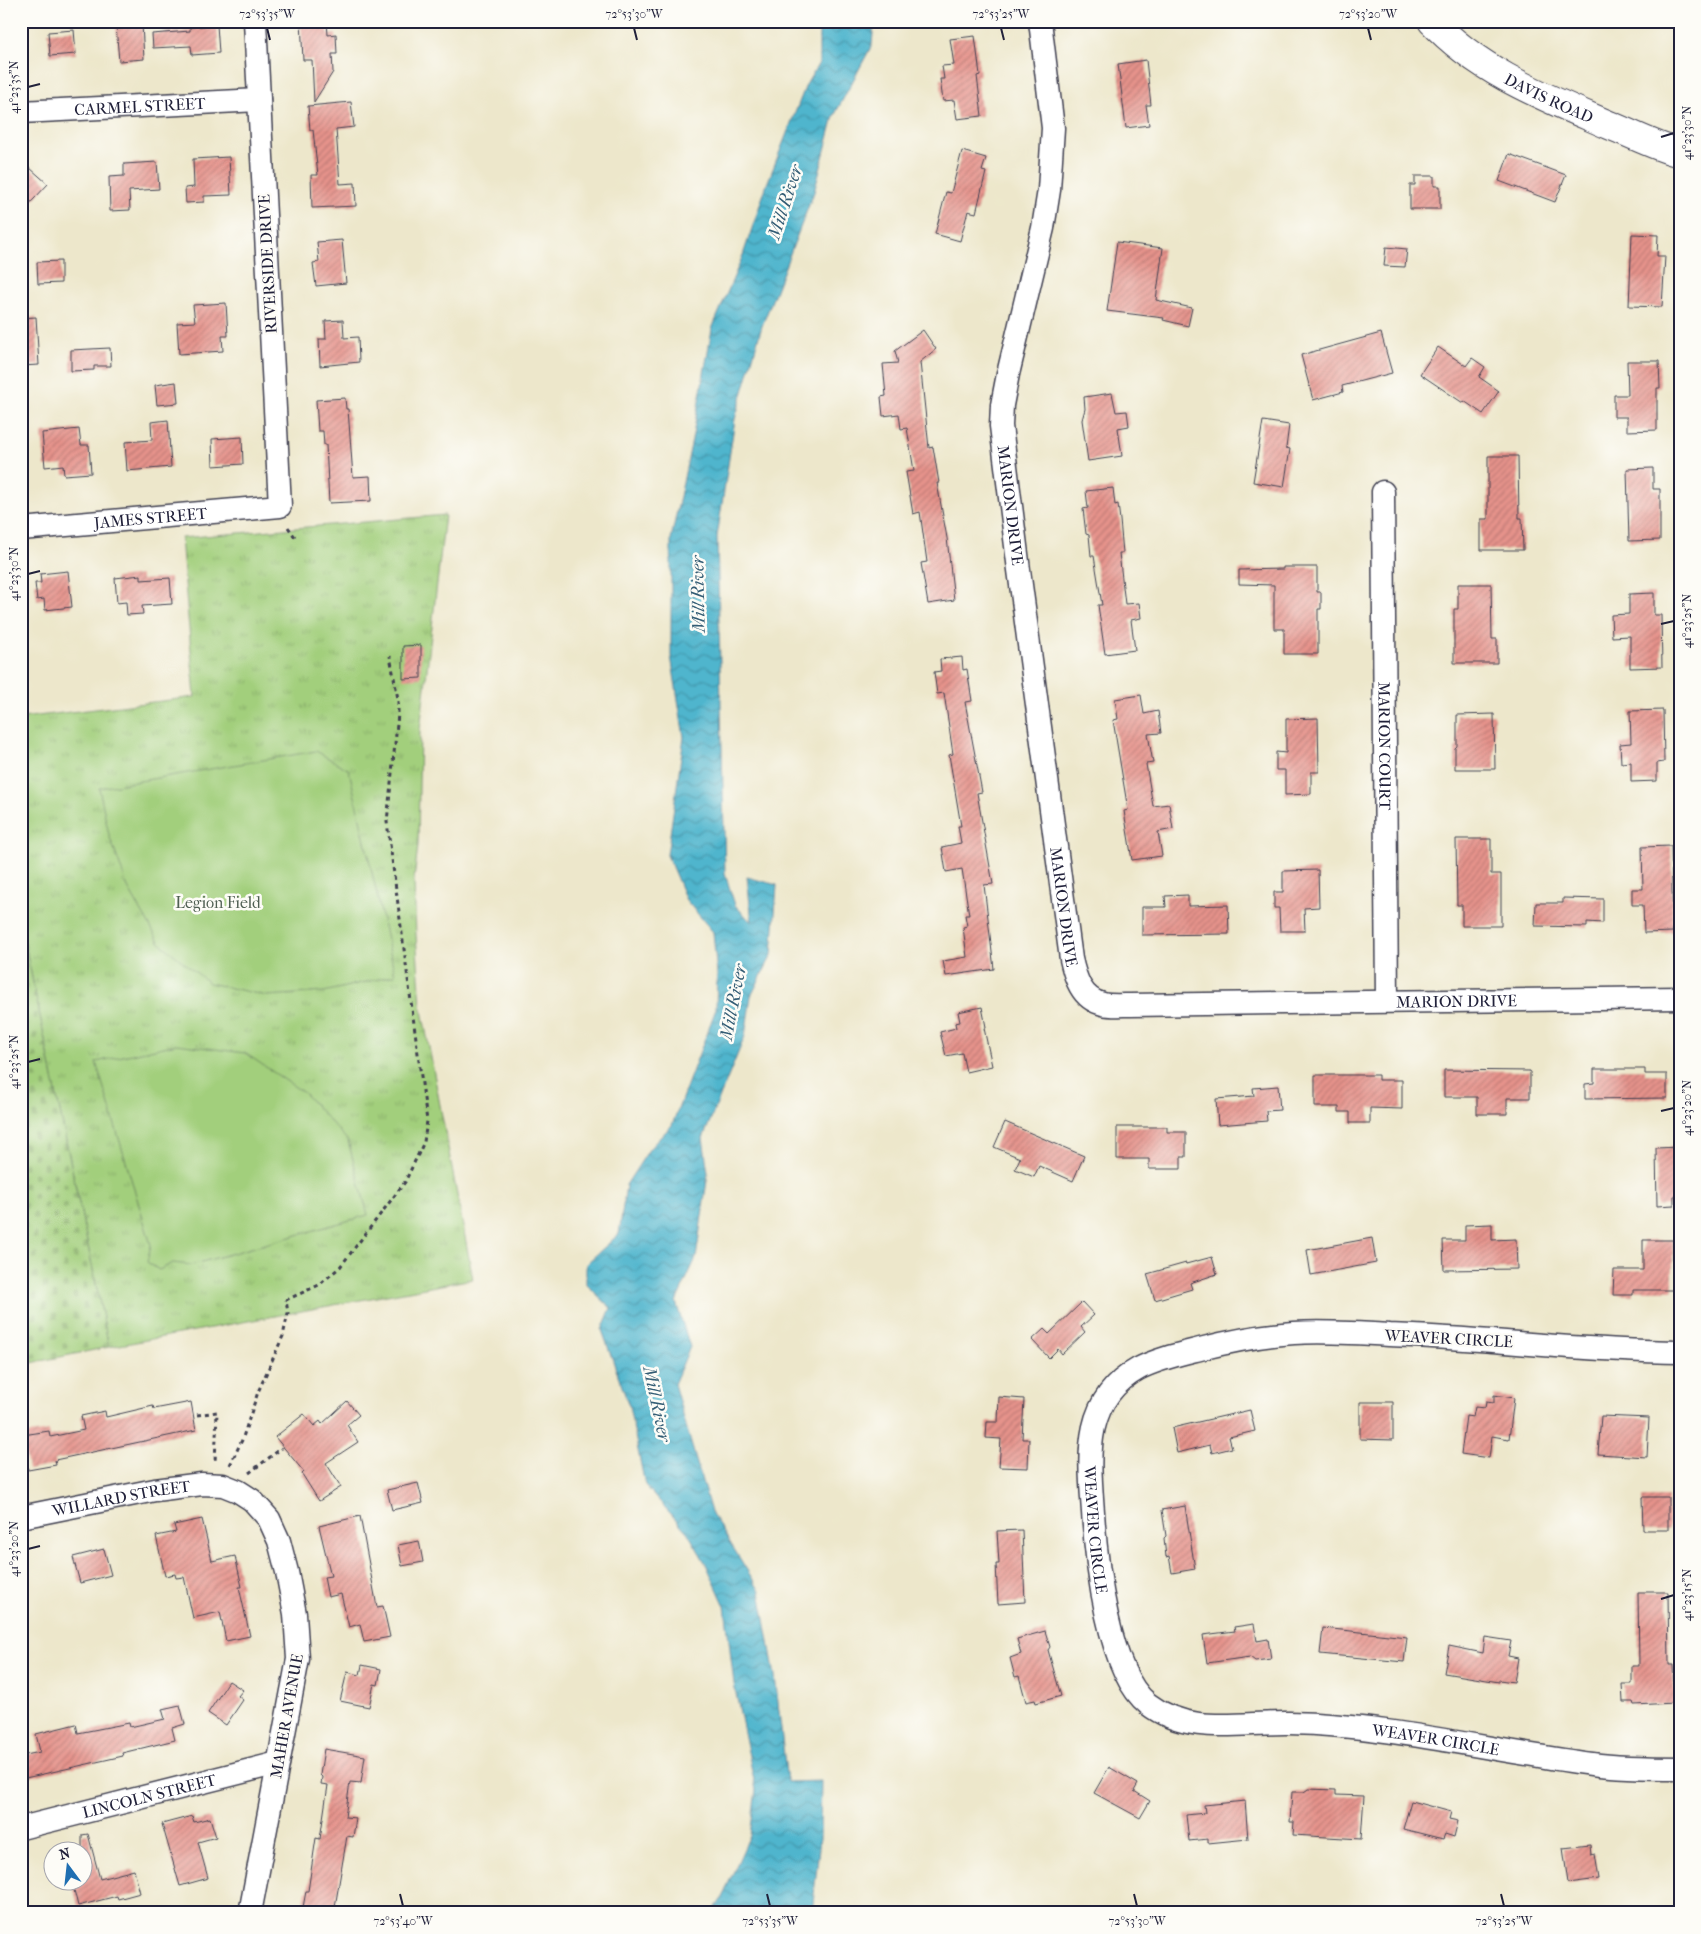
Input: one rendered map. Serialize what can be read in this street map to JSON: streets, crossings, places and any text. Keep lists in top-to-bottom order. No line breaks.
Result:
{"streets":{"main road":["DAVIS ROAD"],"street":["CARMEL STREET","RIVERSIDE DRIVE","MARION DRIVE","JAMES STREET","MARION COURT","WEAVER CIRCLE","WILLARD STREET","MAHER AVENUE","LINCOLN STREET"]},"crossings":[["CARMEL STREET","RIVERSIDE DRIVE"],["RIVERSIDE DRIVE","JAMES STREET"],["MARION DRIVE","MARION COURT"],["WILLARD STREET","MAHER AVENUE"],["MAHER AVENUE","LINCOLN STREET"]],"water":["Mill River"],"parks":["Legion Field"],"north":"top","coordinates":["72°53'35\"W","72°53'30\"W","72°53'25\"W","72°53'20\"W","41°23'35\"N","41°23'30\"N","41°23'25\"N","41°23'20\"N","41°23'15\"N","72°53'40\"W"]}
